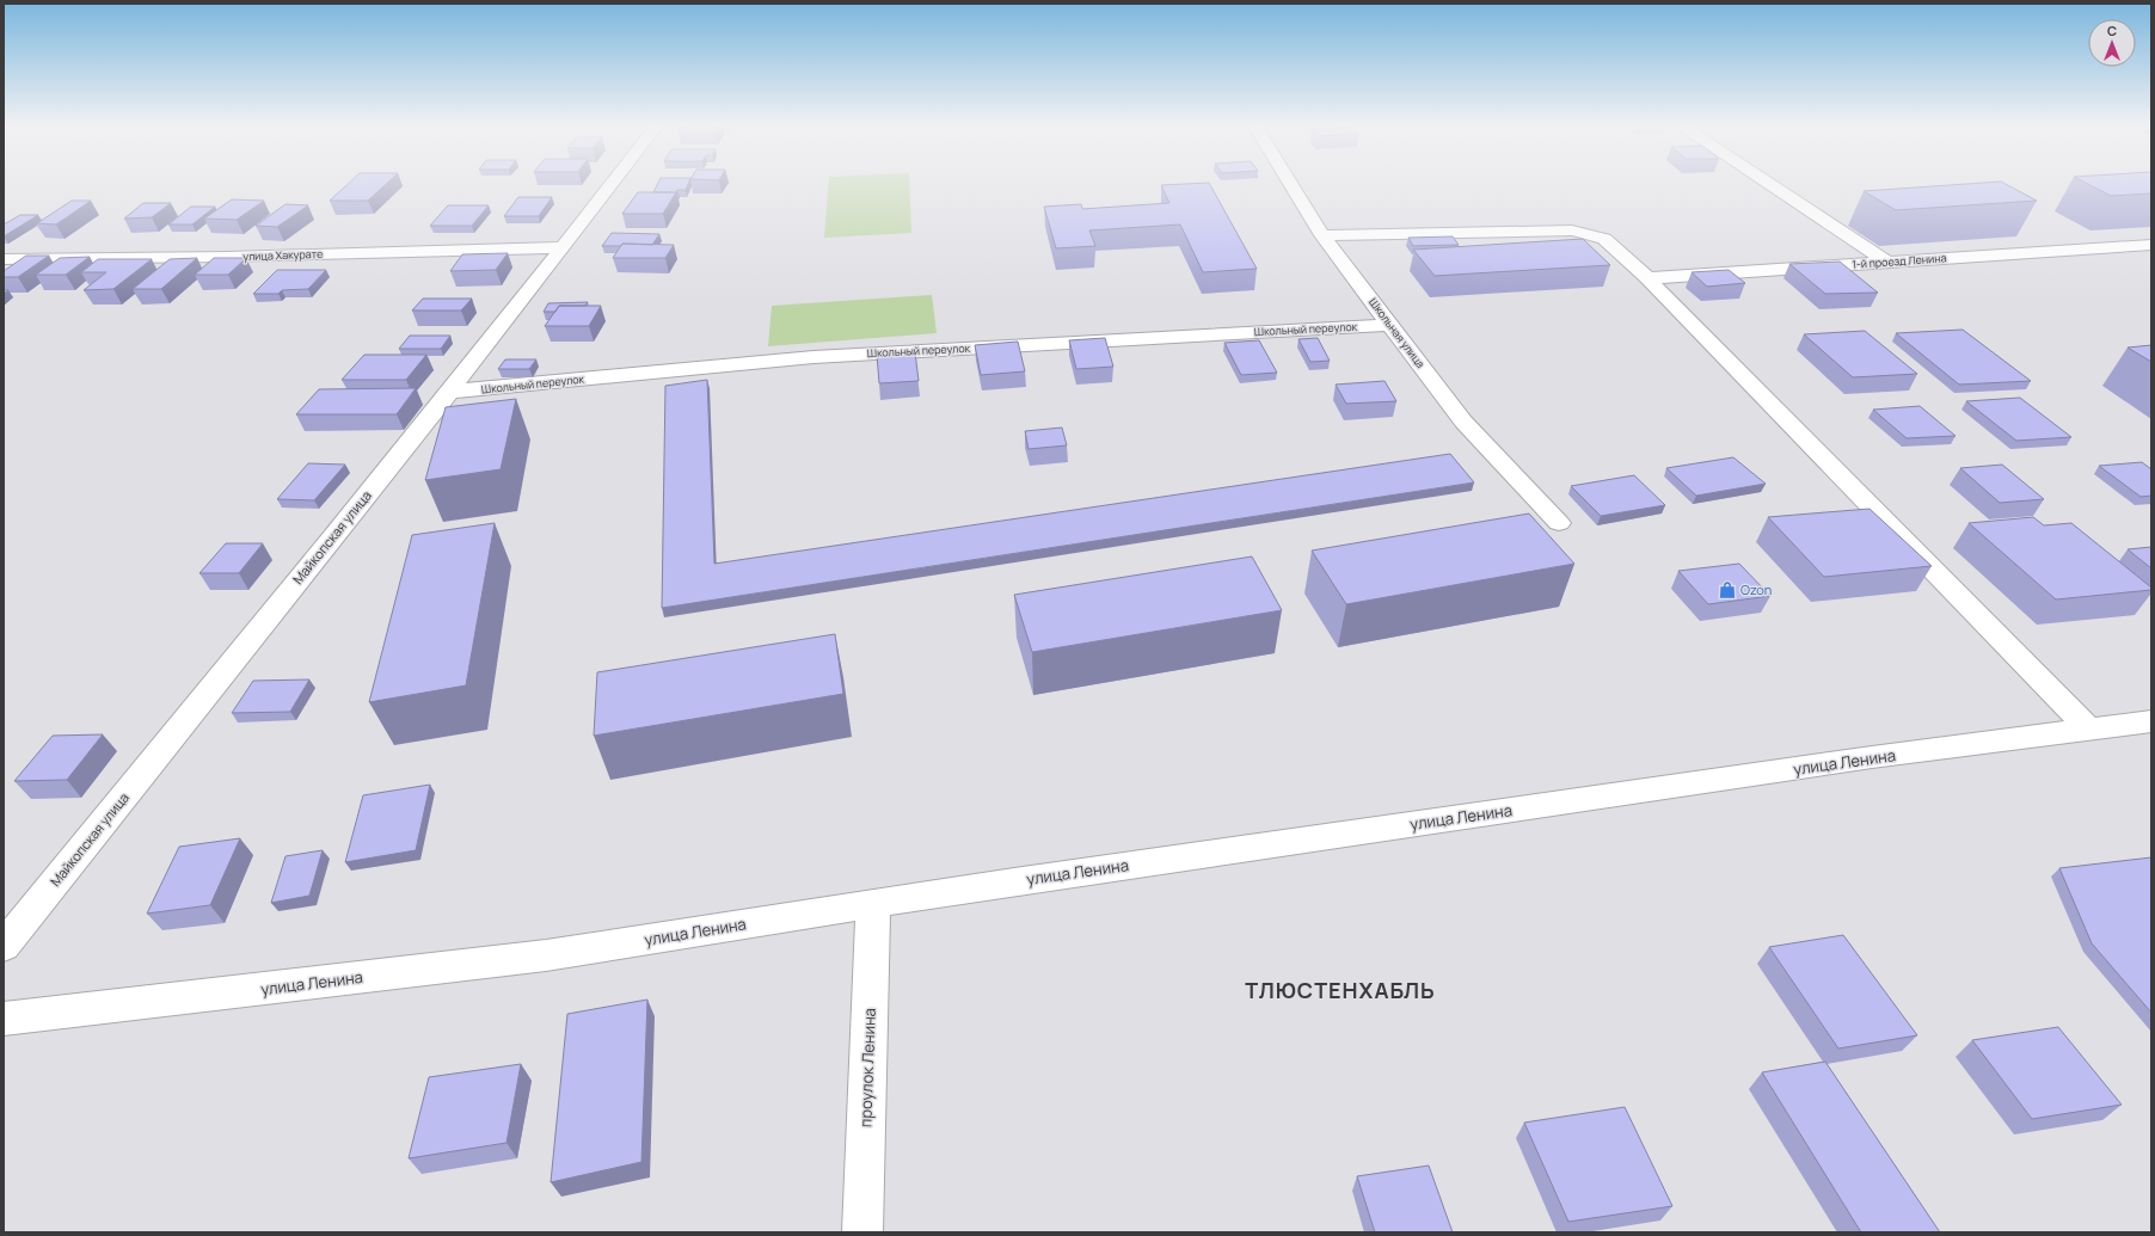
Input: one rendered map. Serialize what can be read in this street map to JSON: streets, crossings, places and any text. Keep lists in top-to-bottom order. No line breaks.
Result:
{"streets":{"street":["улица Хакурате","1-й проезд Ленина","Школьный переулок","Школьная улица","Майкопская улица","улица Ленина","проулок Ленина"]},"crossings":[["улица Хакурате","Майкопская улица"],["Школьный переулок","Школьная улица"],["Школьный переулок","Майкопская улица"],["улица Ленина","проулок Ленина"]],"districts":["ТЛЮСТЕНХАБЛЬ"],"places":{"shop":["Ozon"]},"north":"top"}
